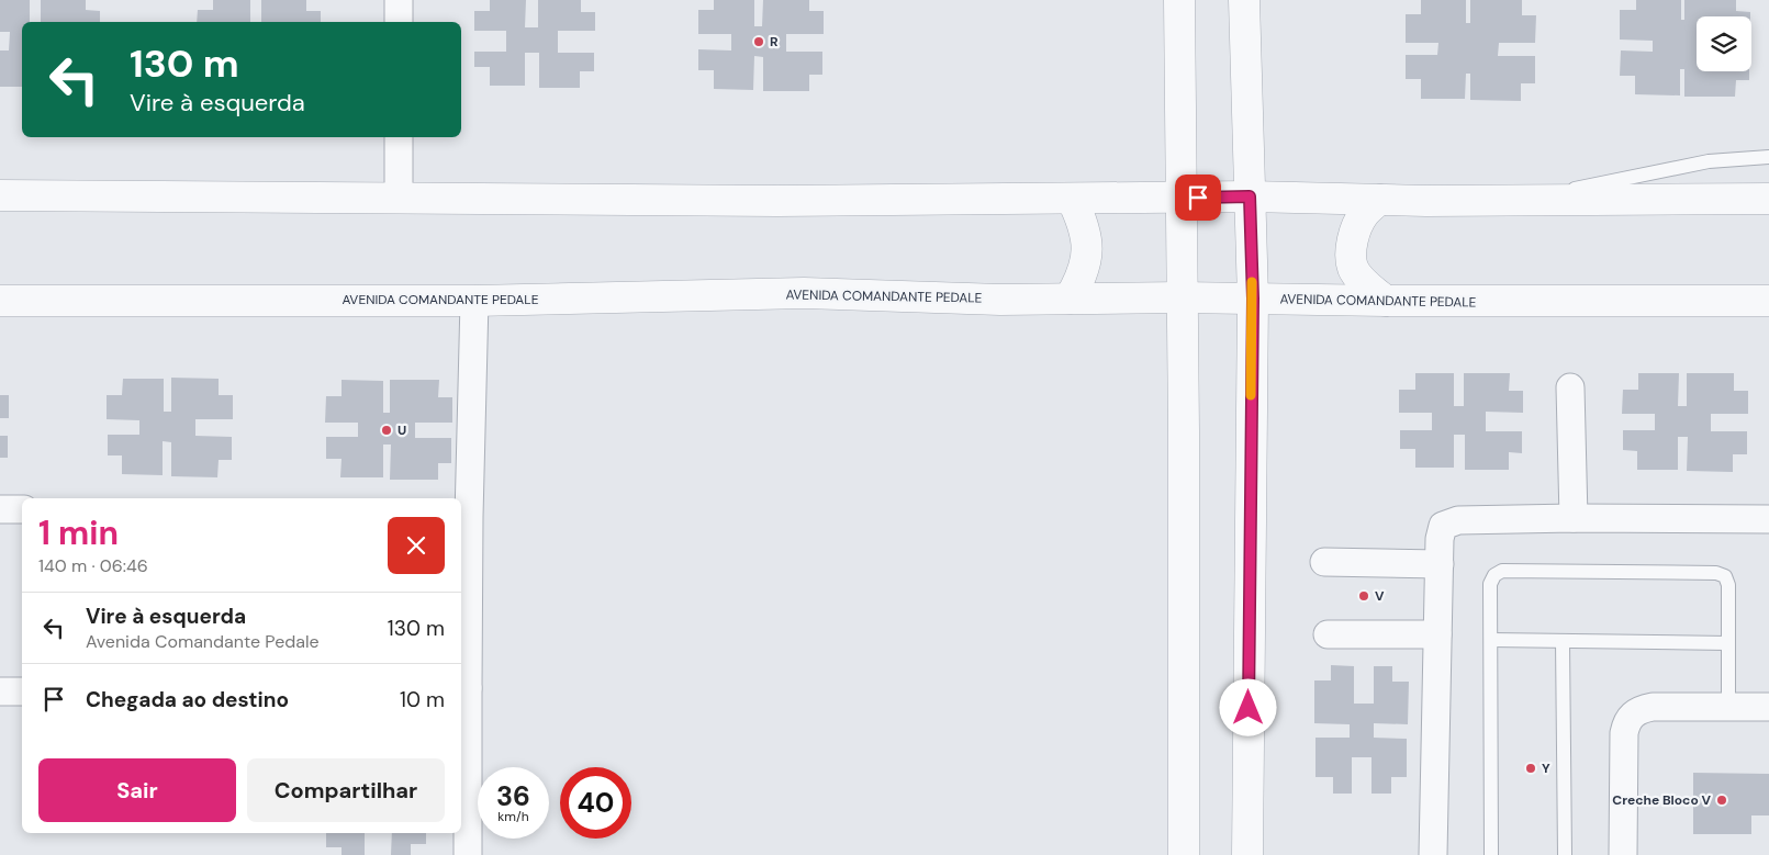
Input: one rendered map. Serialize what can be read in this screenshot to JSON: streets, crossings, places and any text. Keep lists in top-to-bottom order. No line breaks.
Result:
{"streets":{"street":["AVENIDA COMANDANTE PEDALE"]},"places":["R","U","V","Y","Creche Bloco V"],"page":{"turn":["130 m","Vire à esquerda"],"heading":["1 min","140 m · 06:46"],"list":[{"name":"Vire à esquerda","note":"Avenida Comandante Pedale","value":"130 m"},{"name":"Chegada ao destino","value":"10 m"}],"buttons":["Sair","Compartilhar"],"speed":"36 km/h","limit":"40"}}
